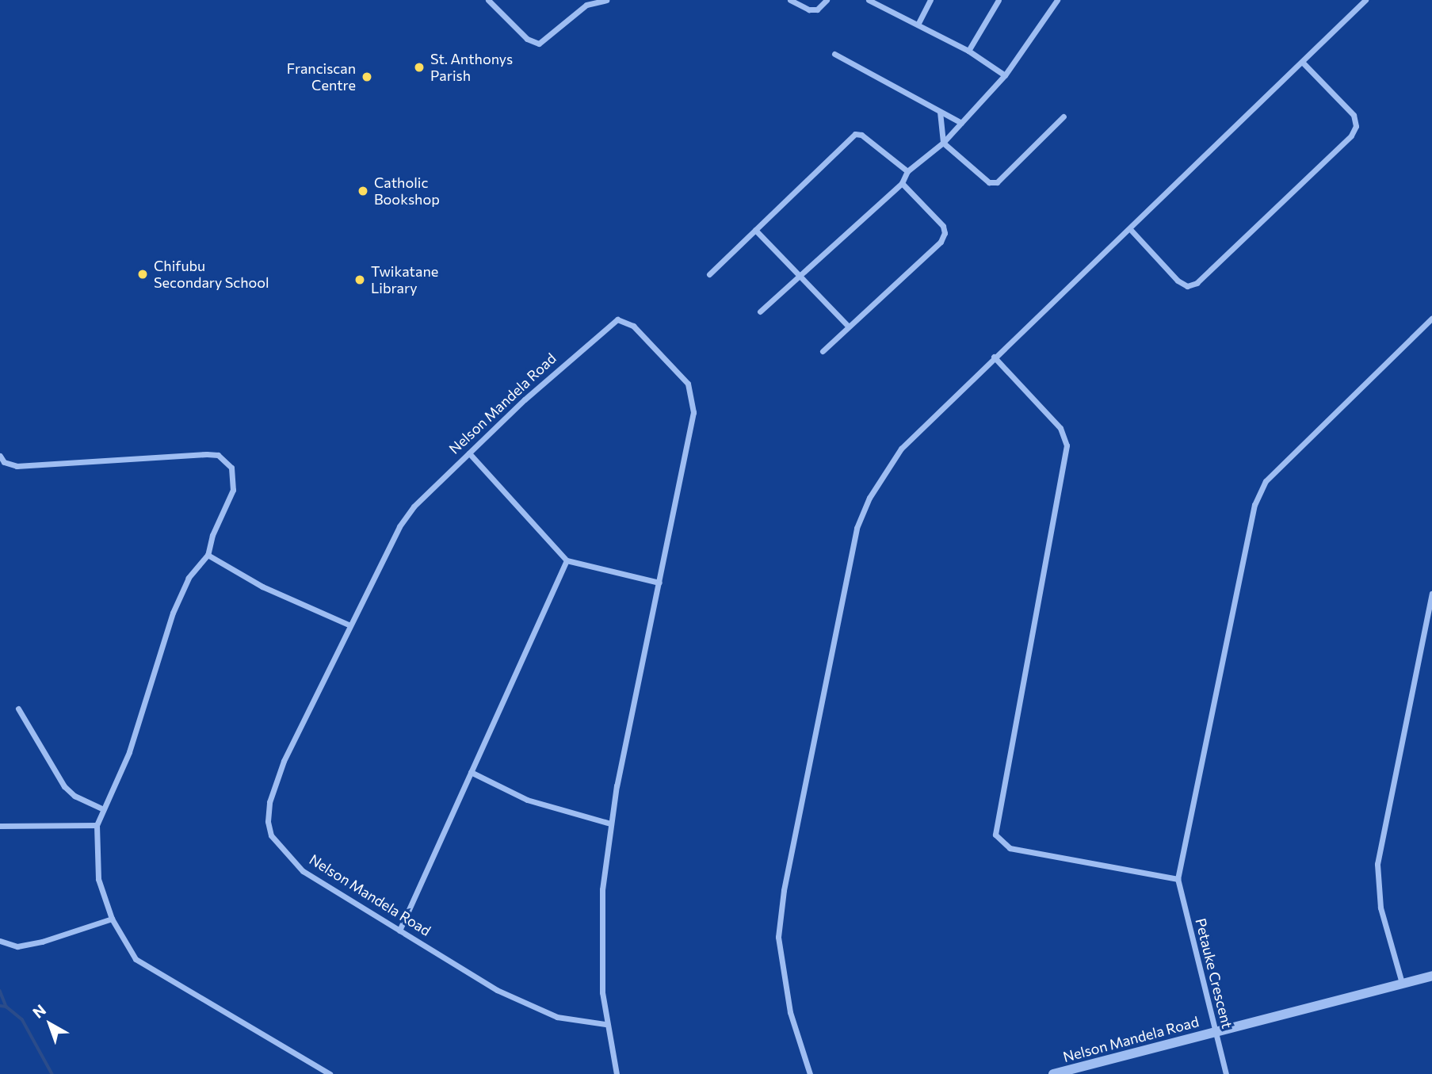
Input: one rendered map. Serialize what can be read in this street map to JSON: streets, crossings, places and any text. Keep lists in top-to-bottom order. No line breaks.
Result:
{"streets":{"street":["Nelson Mandela Road","Petauke Crescent"]},"crossings":[["Nelson Mandela Road","Petauke Crescent"]],"places":["St. Anthonys Parish","Franciscan Centre","Catholic Bookshop","Chifubu Secondary School","Twikatane Library"],"north":"top left"}
